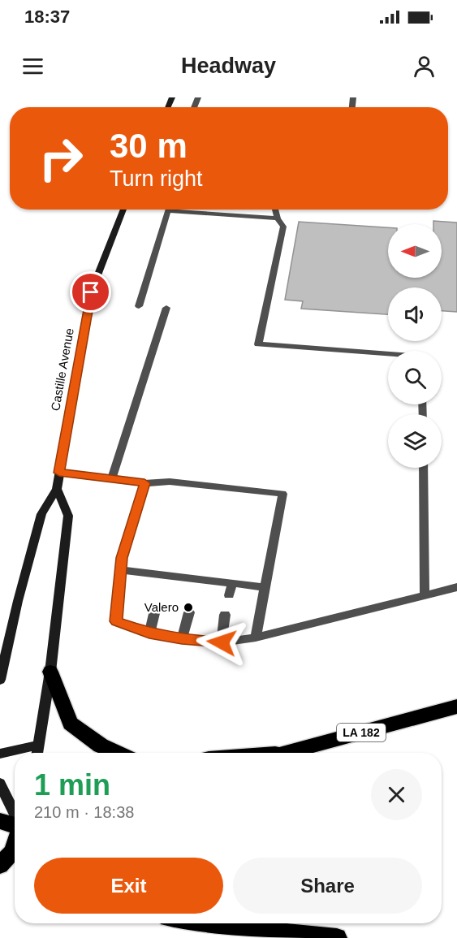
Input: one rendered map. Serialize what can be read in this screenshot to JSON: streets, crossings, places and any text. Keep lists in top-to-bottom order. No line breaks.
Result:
{"streets":{"highway":["LA 182"],"street":["Castille Avenue"]},"places":["Valero"],"north":"left","page":{"status":"18:37","header":"Headway","turn":["30 m","Turn right"],"heading":["1 min","210 m · 18:38"],"buttons":["Exit","Share"]}}
